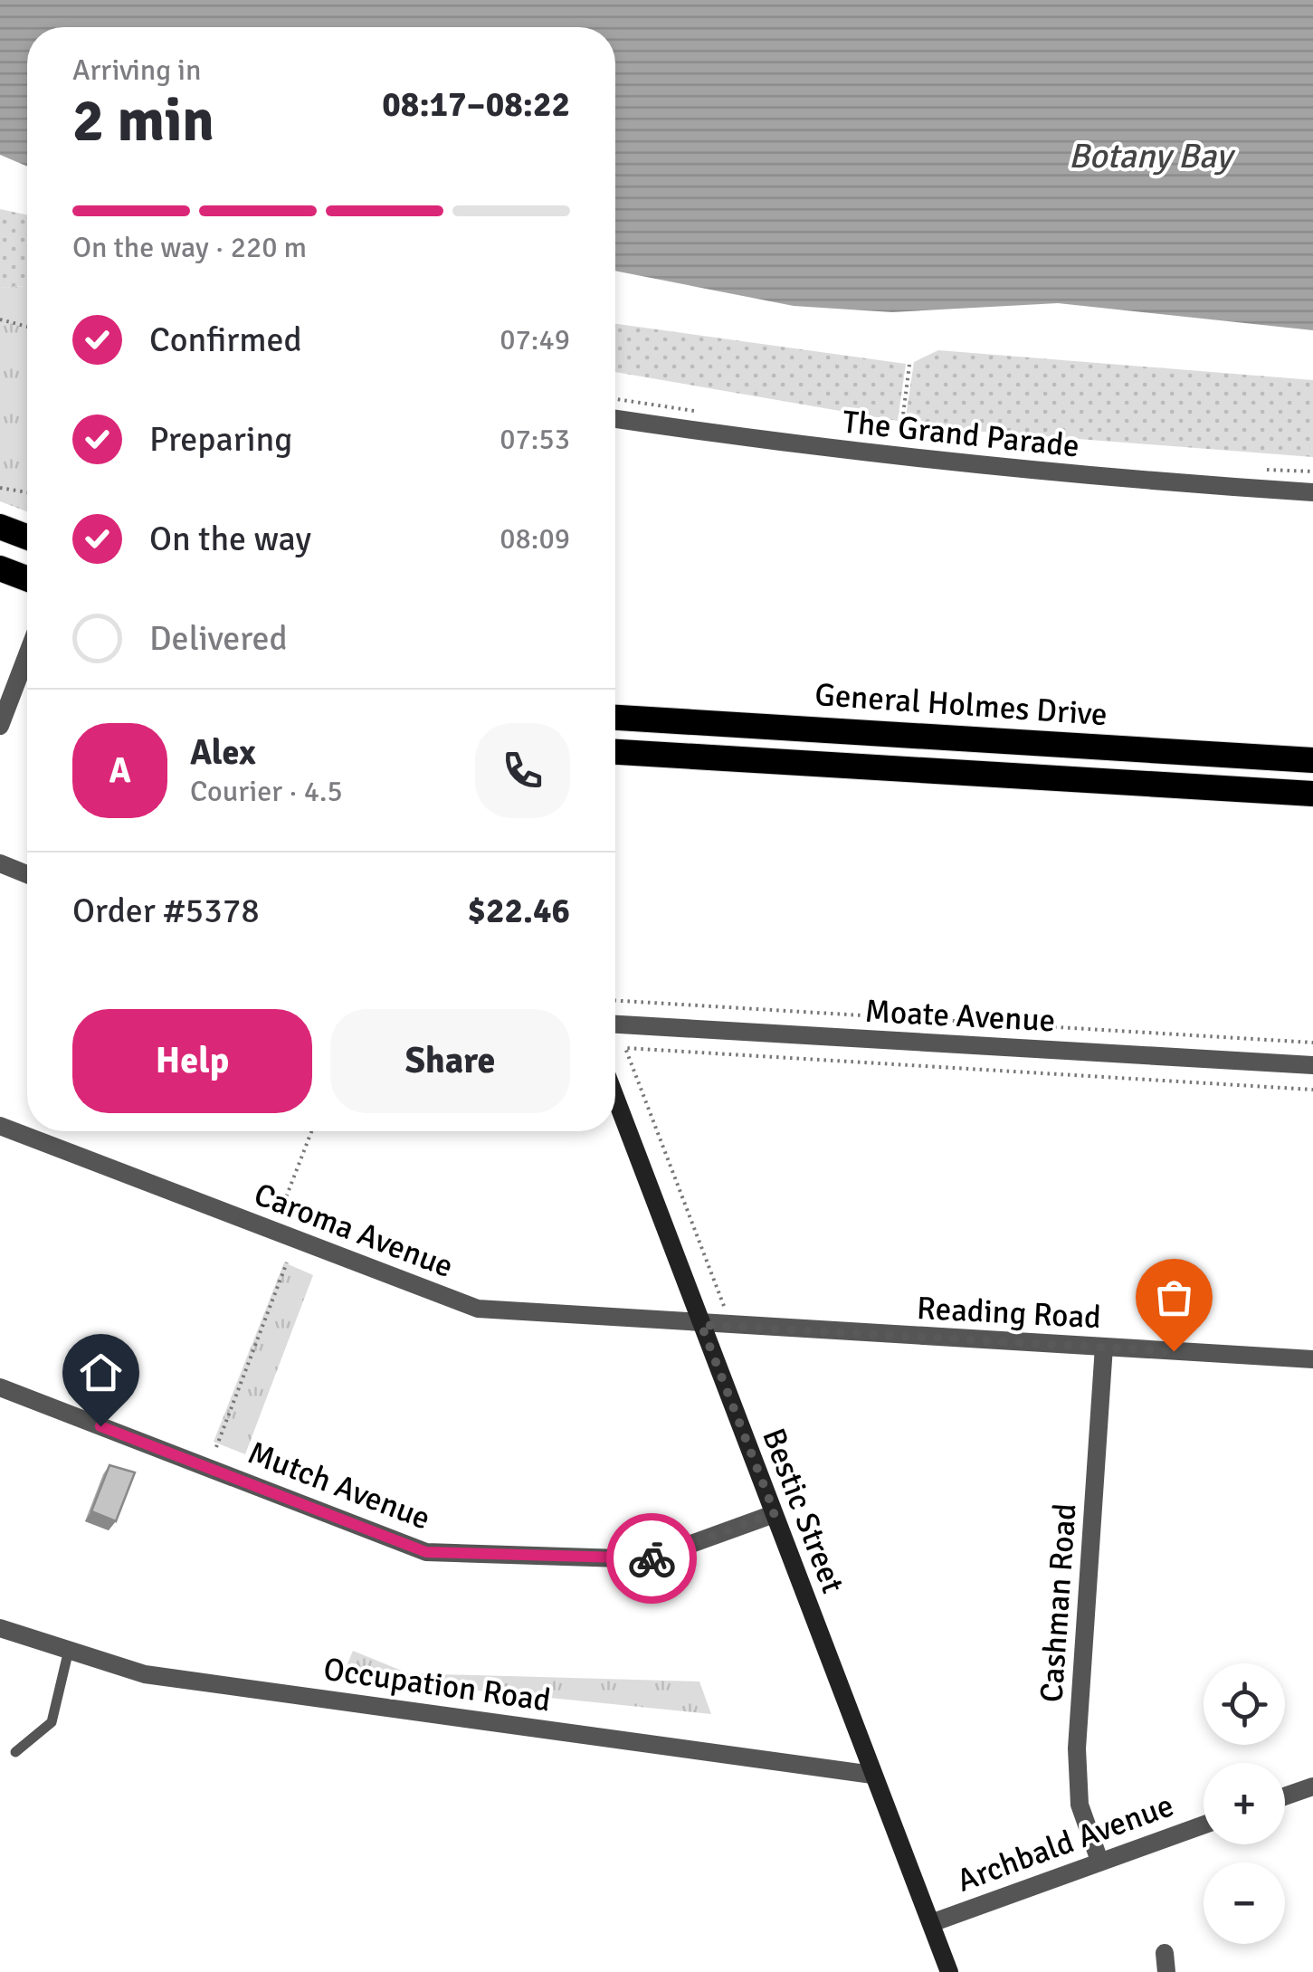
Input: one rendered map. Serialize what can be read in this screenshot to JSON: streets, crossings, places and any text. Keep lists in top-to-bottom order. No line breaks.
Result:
{"streets":{"highway":["General Holmes Drive"],"main road":["Bestic Street"],"street":["The Grand Parade","Moate Avenue","Caroma Avenue","Reading Road","Mutch Avenue","Cashman Road","Occupation Road","Archbald Avenue"]},"crossings":[["Caroma Avenue","Reading Road"],["Caroma Avenue","Bestic Street"],["Reading Road","Bestic Street"],["Reading Road","Cashman Road"],["Mutch Avenue","Bestic Street"],["Bestic Street","Occupation Road"],["Bestic Street","Archbald Avenue"],["Cashman Road","Archbald Avenue"]],"water":["Botany Bay"],"page":{"heading":["2 min","Arriving in","08:17–08:22"],"panel":["Alex","Courier · 4.5","Order #5378","$22.46"],"bar":"On the way · 220 m","list":[["Confirmed","07:49"],["Preparing","07:53"],["On the way","08:09"],"Delivered"],"round":"A","buttons":["Help","Share"],"map_buttons":["+","−"]}}
